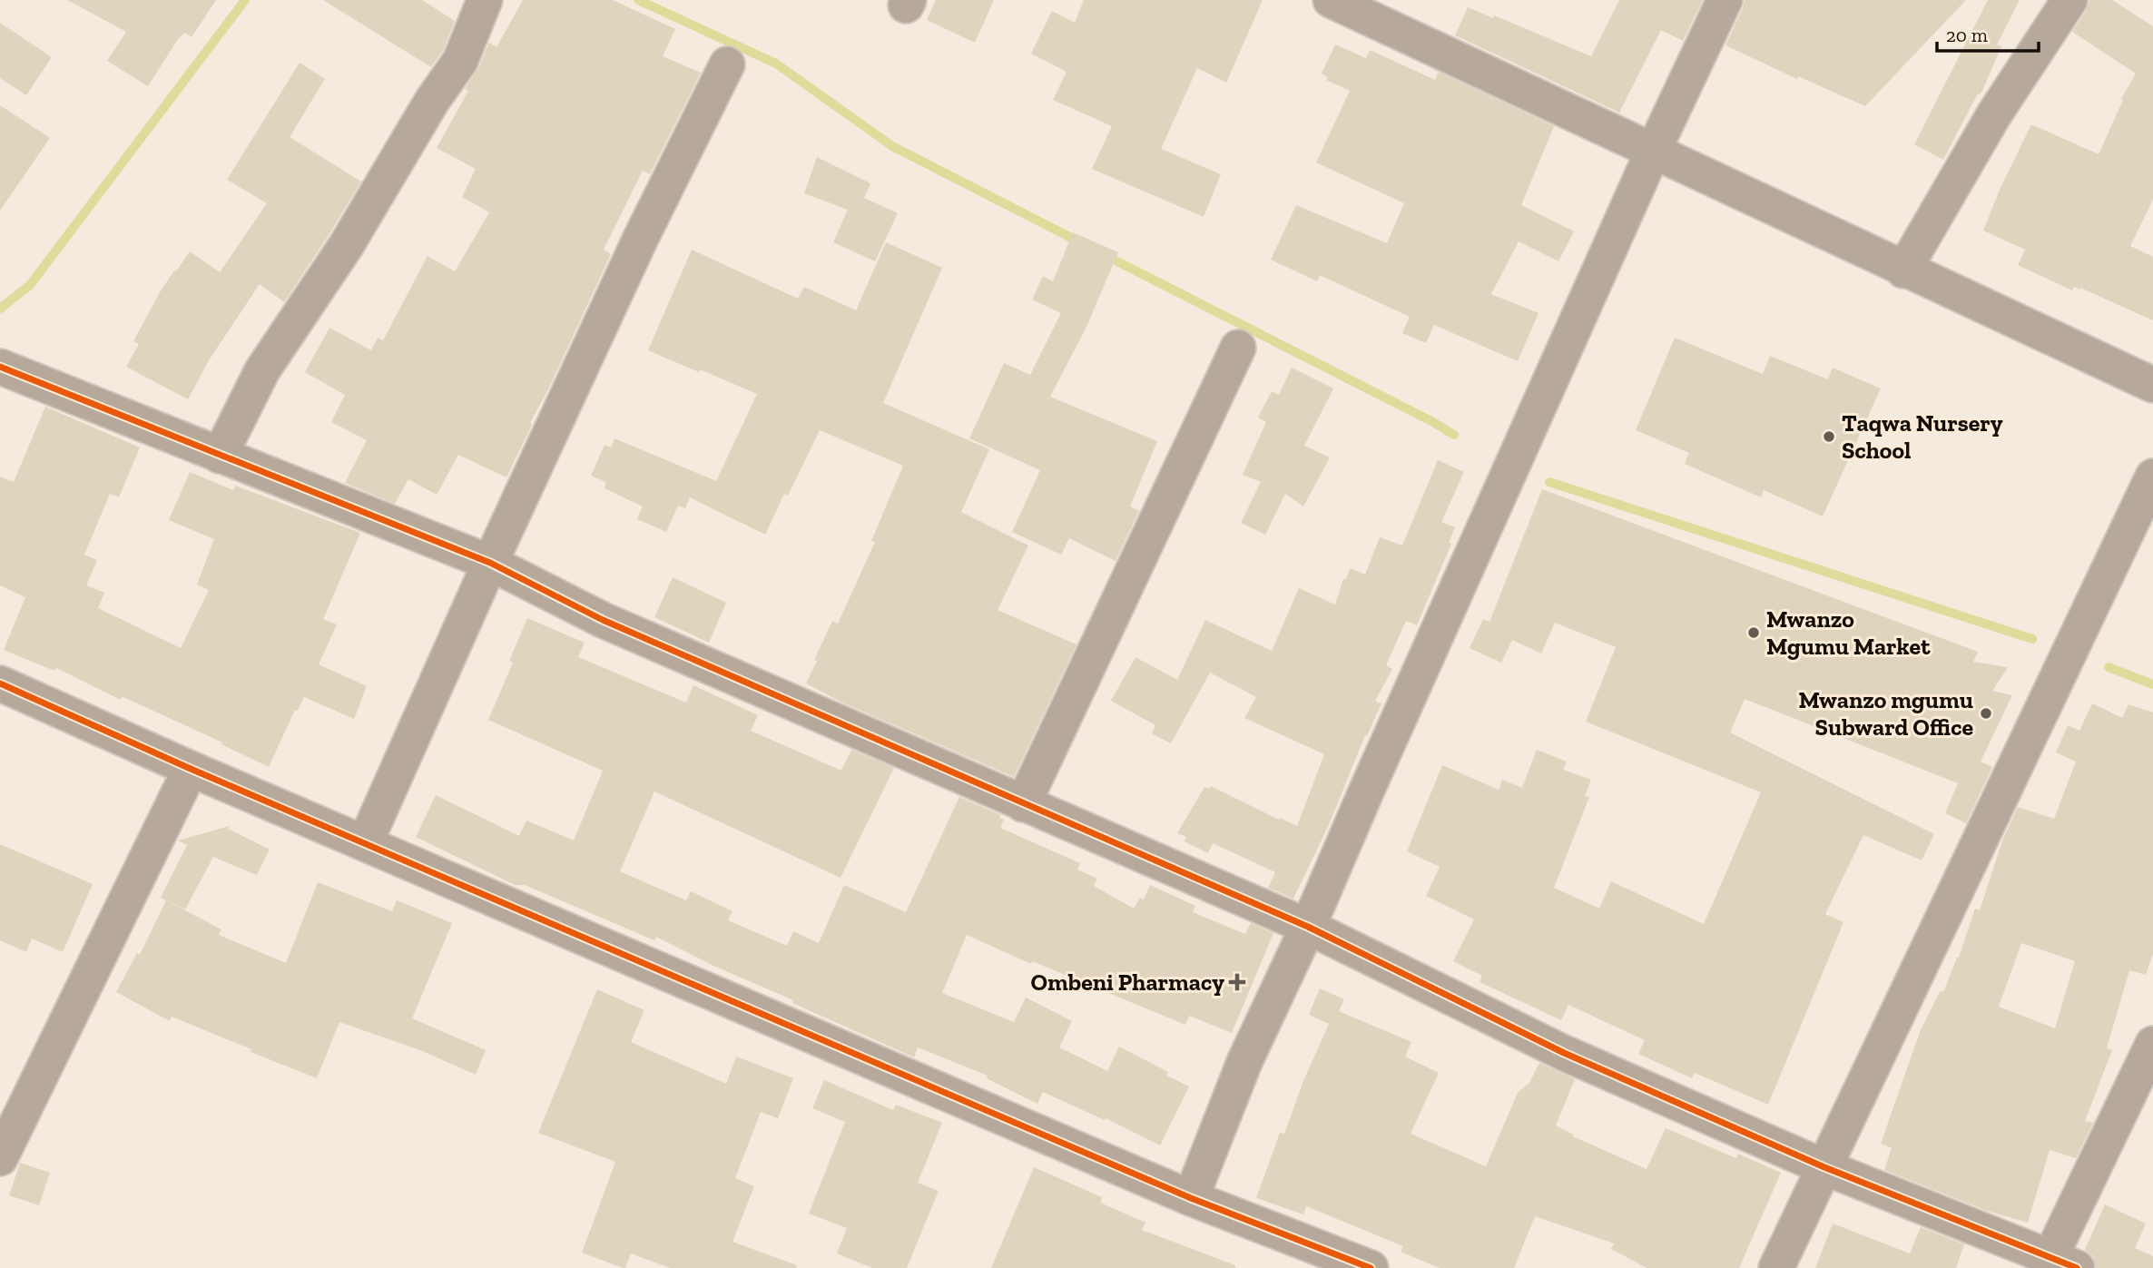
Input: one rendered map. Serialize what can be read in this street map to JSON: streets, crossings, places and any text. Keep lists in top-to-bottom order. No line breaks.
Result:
{"places":{"other":["Taqwa Nursery School","Mwanzo Mgumu Market","Mwanzo mgumu Subward Office"],"health":["Ombeni Pharmacy"]},"scale_bar":"20 m"}
